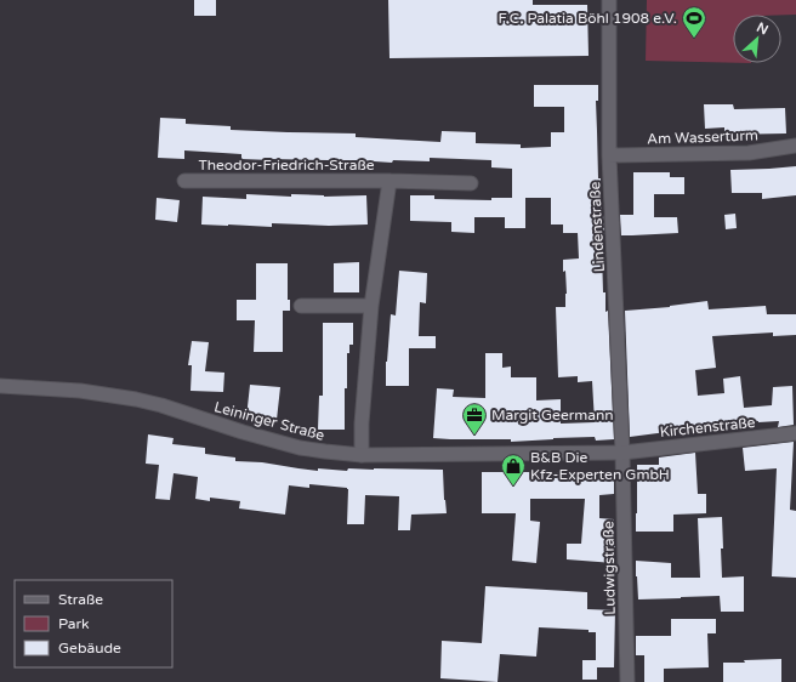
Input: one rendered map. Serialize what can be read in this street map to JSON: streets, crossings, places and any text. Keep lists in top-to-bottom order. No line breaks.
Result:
{"streets":{"street":["Am Wasserturm","Theodor-Friedrich-Straße","Lindenstraße","Leininger Straße","Kirchenstraße","Ludwigstraße"]},"crossings":[["Am Wasserturm","Lindenstraße"],["Theodor-Friedrich-Straße","Leininger Straße"],["Lindenstraße","Leininger Straße"],["Lindenstraße","Kirchenstraße"],["Lindenstraße","Ludwigstraße"],["Leininger Straße","Kirchenstraße"],["Leininger Straße","Ludwigstraße"],["Kirchenstraße","Ludwigstraße"]],"places":{"sports":["F.C. Palatia Böhl 1908 e.V."],"office":["Margit Geermann"],"shop":["B&B Die Kfz-Experten GmbH"]},"legend":["Straße","Park","Gebäude"],"north":"top right"}
